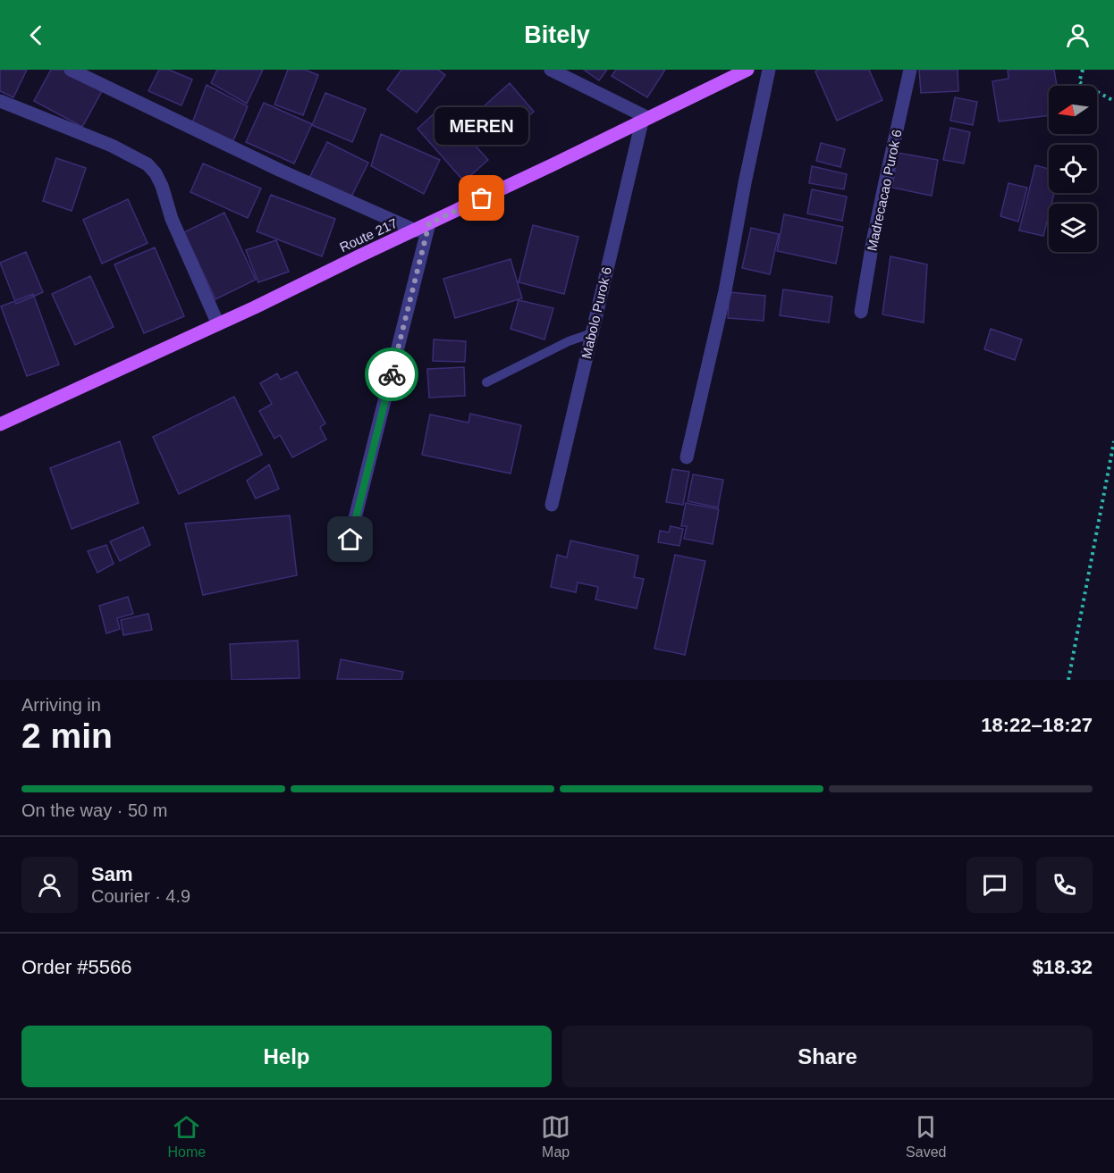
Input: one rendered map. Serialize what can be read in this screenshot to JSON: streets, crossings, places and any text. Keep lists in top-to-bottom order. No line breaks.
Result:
{"streets":{"main road":["Route 217"],"street":["Madrecacao Purok 6","Mabolo Purok 6"]},"crossings":[["Route 217","Mabolo Purok 6"]],"places":["MEREN"],"north":"left","page":{"header":"Bitely","bubble":"MEREN","heading":["2 min","Arriving in","18:22–18:27"],"panel":["Sam","Courier · 4.9","Order #5566","$18.32"],"bar":"On the way · 50 m","buttons":["Help","Share"],"tabs":["Home","Map","Saved"]}}
